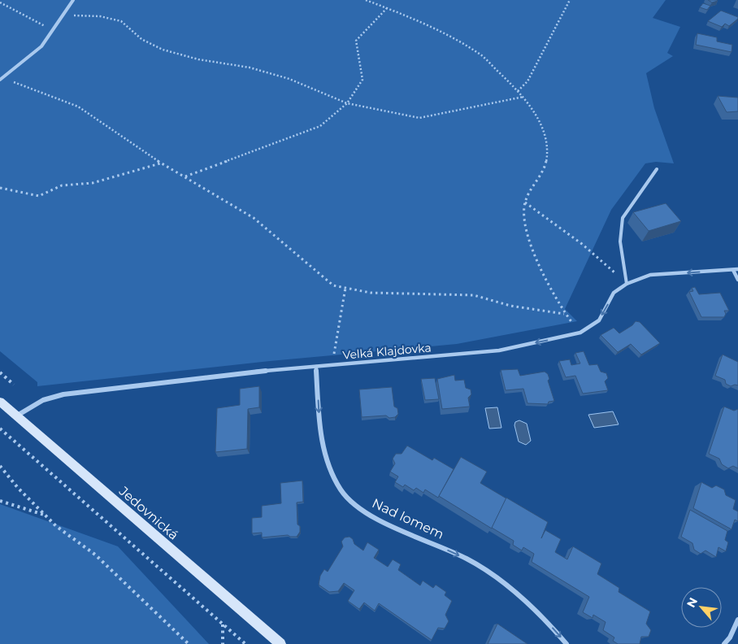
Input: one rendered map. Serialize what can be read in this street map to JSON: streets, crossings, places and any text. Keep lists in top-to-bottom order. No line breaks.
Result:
{"streets":{"main road":["Jedovnická"],"street":["Velká Klajdovka","Nad lomem"]},"crossings":[["Velká Klajdovka","Jedovnická"],["Velká Klajdovka","Nad lomem"]],"one_way":["Velká Klajdovka","Nad lomem"],"north":"top left"}
